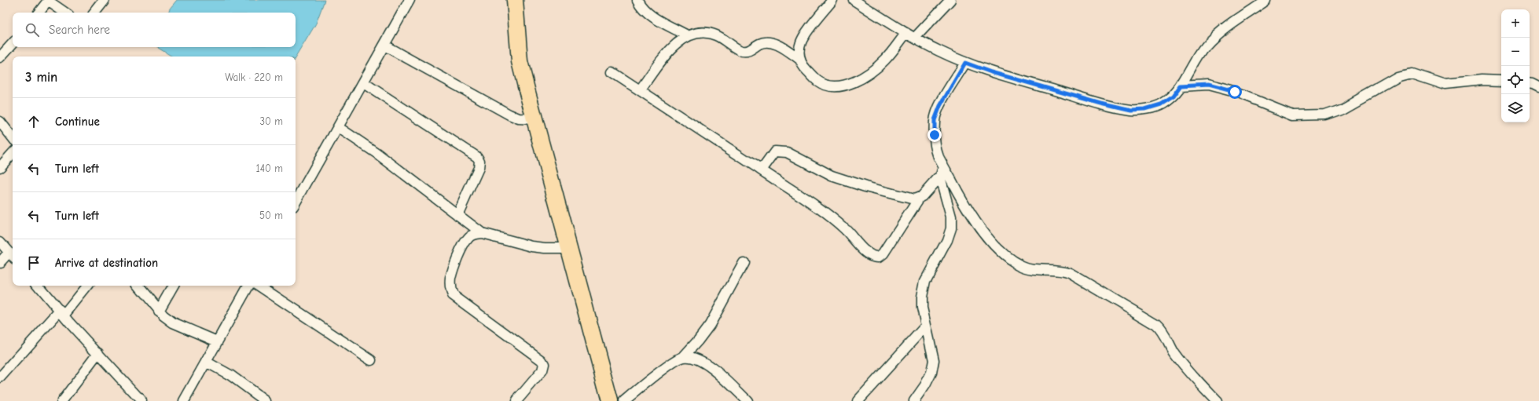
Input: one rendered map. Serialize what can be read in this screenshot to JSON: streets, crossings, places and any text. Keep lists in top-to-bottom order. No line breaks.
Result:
{"page":{"map_buttons":["+","−"],"search":"Search here","heading":["3 min","Walk · 220 m"],"list":[["Continue","30 m"],["Turn left","140 m"],["Turn left","50 m"],"Arrive at destination"]}}
